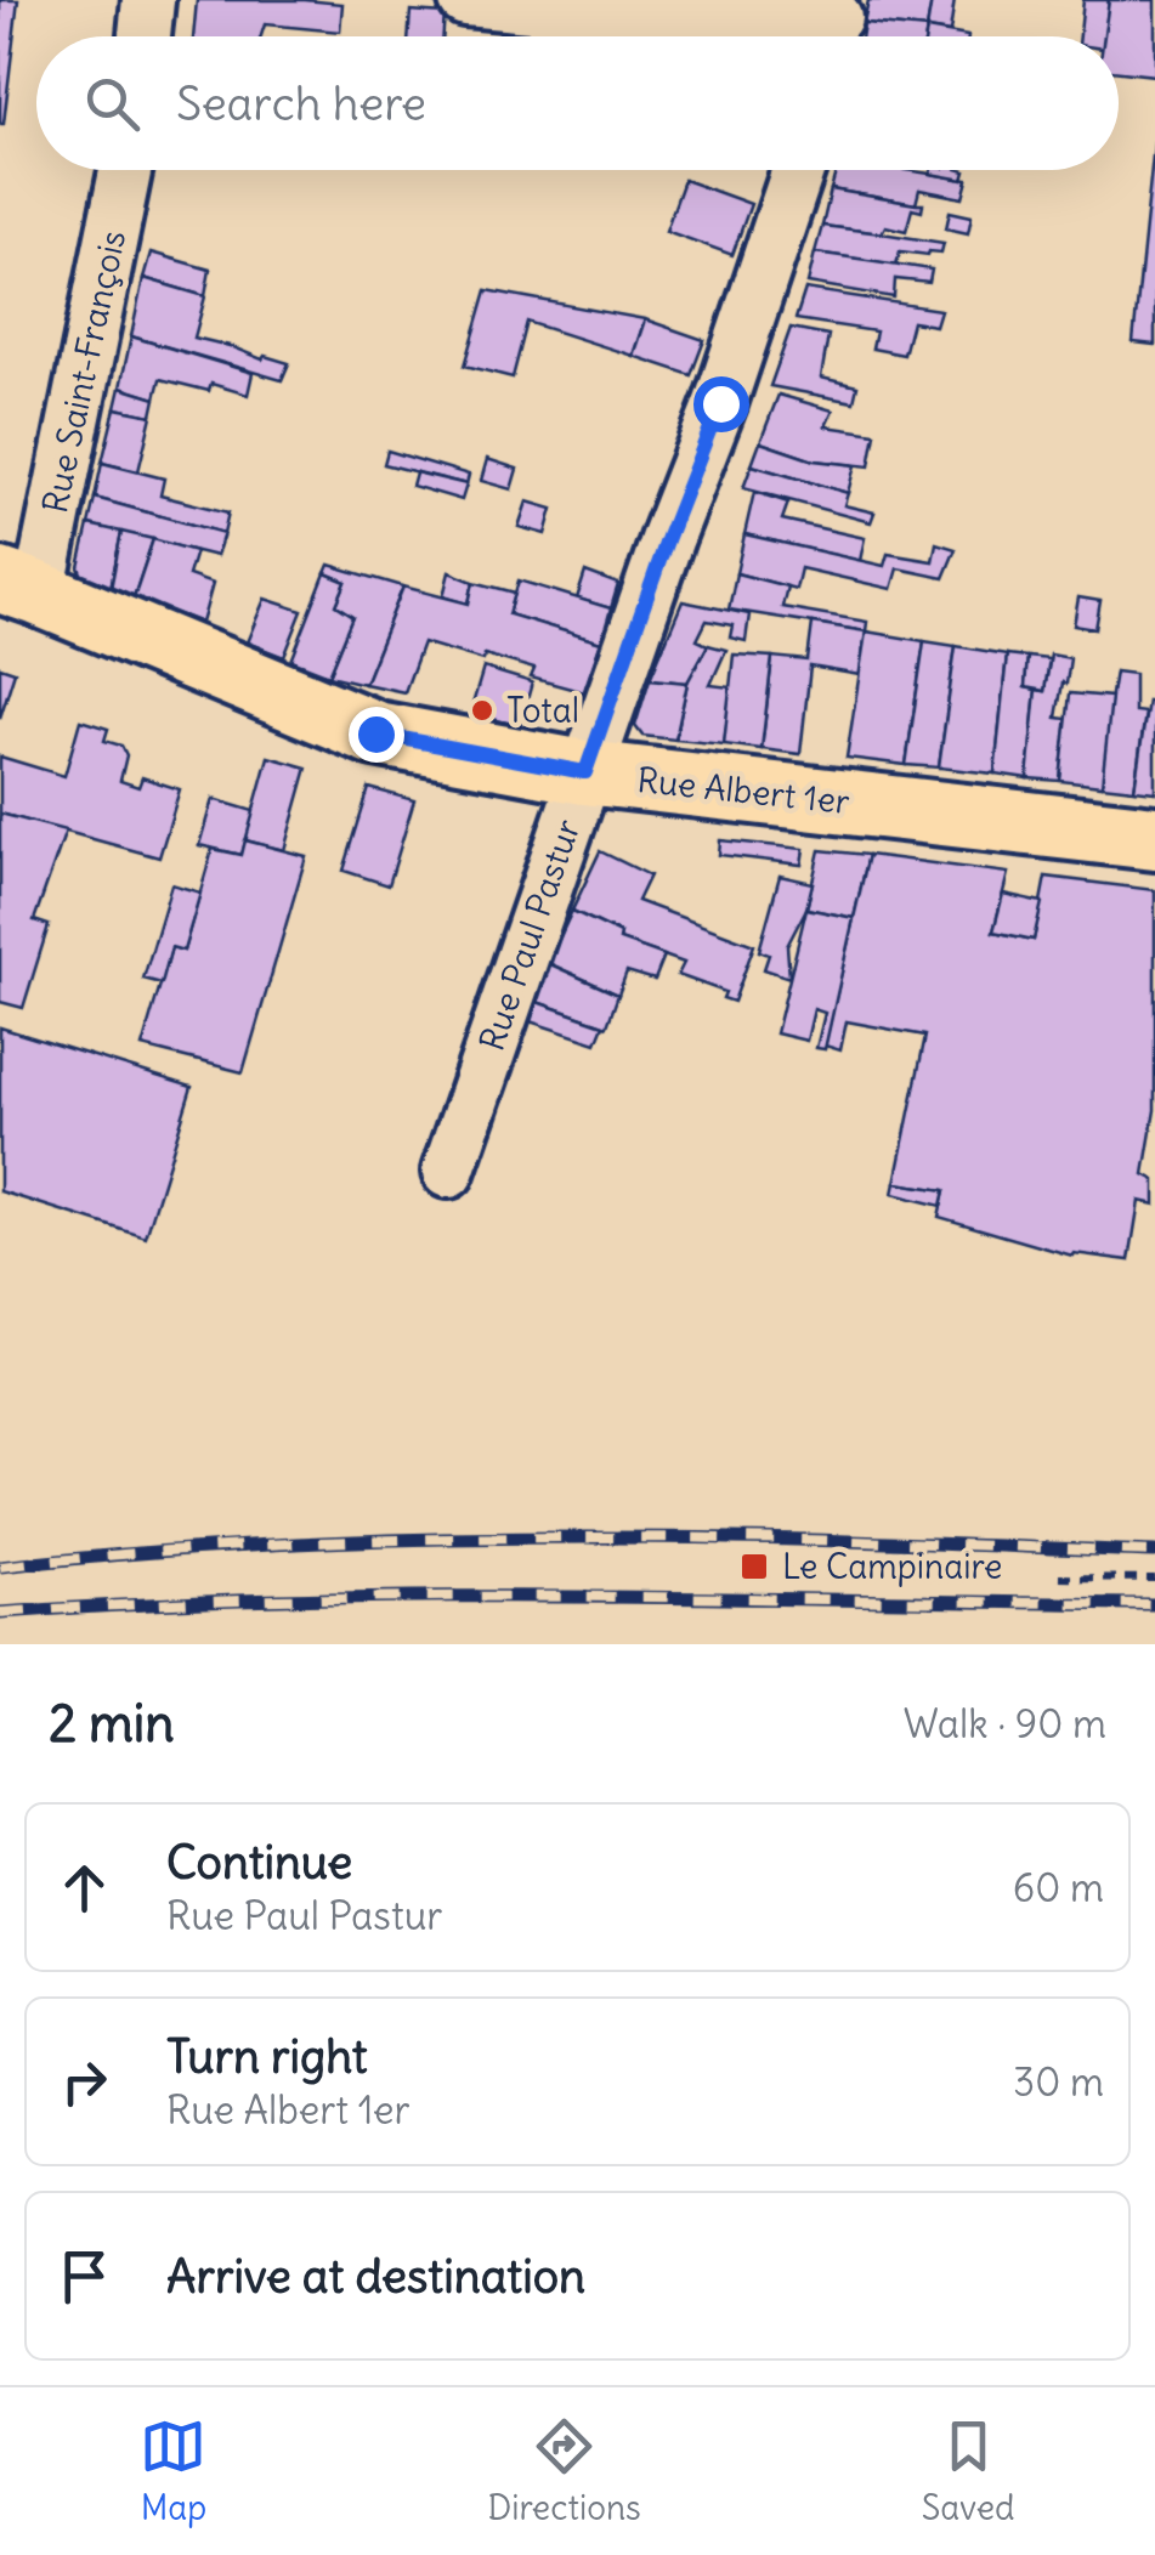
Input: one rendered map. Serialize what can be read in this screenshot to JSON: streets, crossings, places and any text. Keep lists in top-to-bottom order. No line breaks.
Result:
{"streets":{"main road":["Rue Albert 1er"],"street":["Rue Saint-François","Rue Paul Pastur"]},"crossings":[["Rue Saint-François","Rue Albert 1er"],["Rue Albert 1er","Rue Paul Pastur"]],"places":{"other":["Total"],"transit":["Le Campinaire"]},"page":{"search":"Search here","heading":["2 min","Walk · 90 m"],"list":[["Continue","Rue Paul Pastur","60 m"],["Turn right","Rue Albert 1er","30 m"],"Arrive at destination"],"nav":["Map","Directions","Saved"]}}
